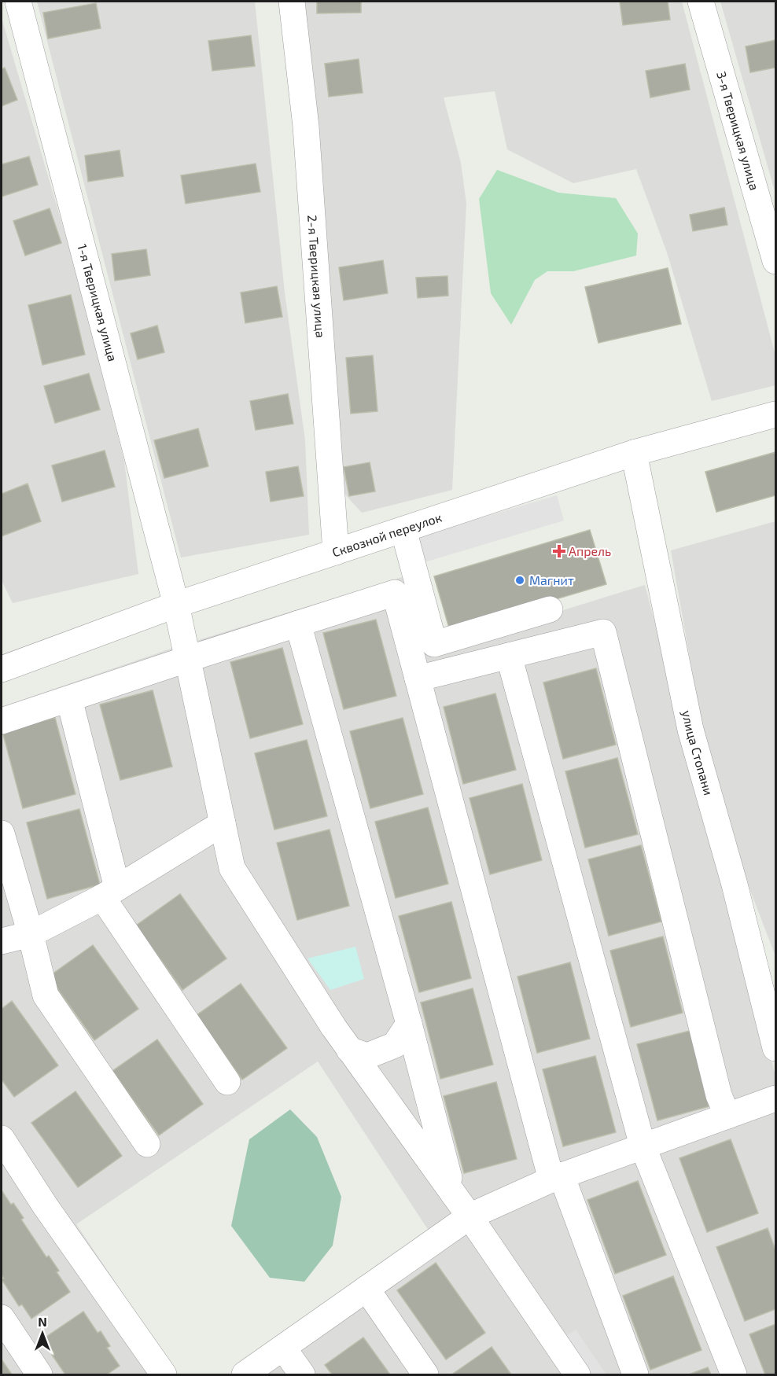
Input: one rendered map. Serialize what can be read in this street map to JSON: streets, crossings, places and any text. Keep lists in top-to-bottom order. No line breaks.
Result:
{"streets":{"street":["3-я Тверицкая улица","2-я Тверицкая улица","1-я Тверицкая улица","Сквозной переулок","улица Стопани"]},"crossings":[["2-я Тверицкая улица","Сквозной переулок"],["1-я Тверицкая улица","Сквозной переулок"],["Сквозной переулок","улица Стопани"]],"places":{"health":["Апрель"],"other":["Магнит"]},"north":"top"}
